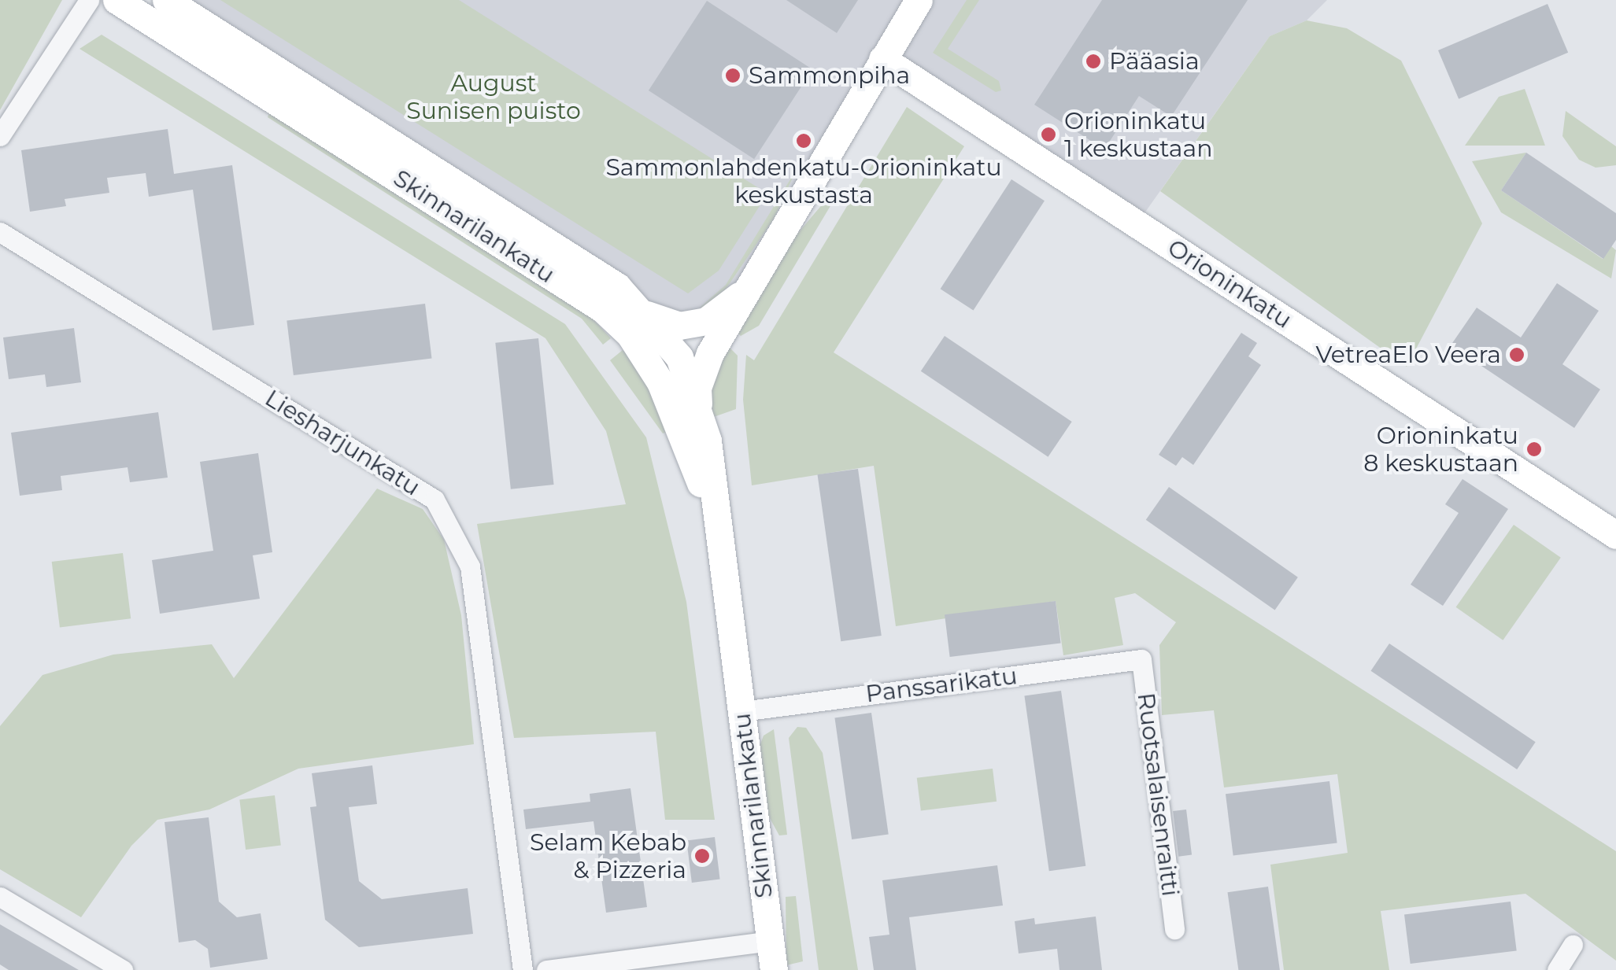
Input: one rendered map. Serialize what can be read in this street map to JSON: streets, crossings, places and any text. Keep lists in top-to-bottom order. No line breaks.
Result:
{"streets":{"main road":["Skinnarilankatu","Orioninkatu"],"street":["Liesharjunkatu","Panssarikatu","Ruotsalaisenraitti"]},"crossings":[["Skinnarilankatu","Panssarikatu"],["Panssarikatu","Ruotsalaisenraitti"]],"parks":["August Sunisen puisto"],"places":["Pääasia","Sammonpiha","Orioninkatu 1 keskustaan","Sammonlahdenkatu-Orioninkatu keskustasta","VetreaElo Veera","Orioninkatu 8 keskustaan","Selam Kebab & Pizzeria"]}
